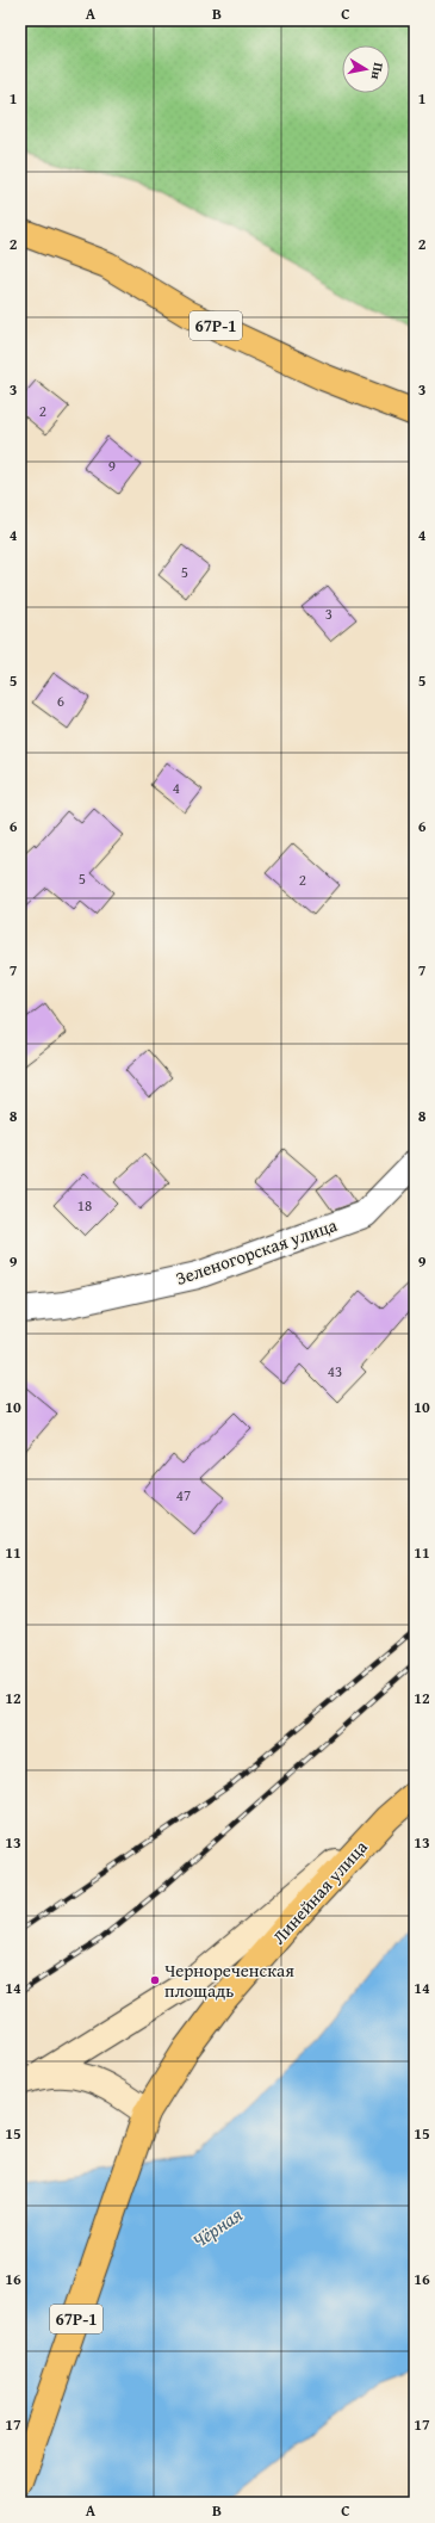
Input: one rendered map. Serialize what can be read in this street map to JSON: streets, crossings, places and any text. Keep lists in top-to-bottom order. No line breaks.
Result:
{"streets":{"main road":["67Р-1","Линейная улица"],"street":["Зеленогорская улица"]},"crossings":[["67Р-1","Линейная улица"]],"water":["Чёрная"],"places":["Чернореченская площадь"],"house_numbers":["2","9","5","3","6","4","5","2","18","43","47"],"north":"right","grid":{"columns":["A","B","C"],"rows":["1","2","3","4","5","6","7","8","9","10","11","12","13","14","15","16","17"]}}
